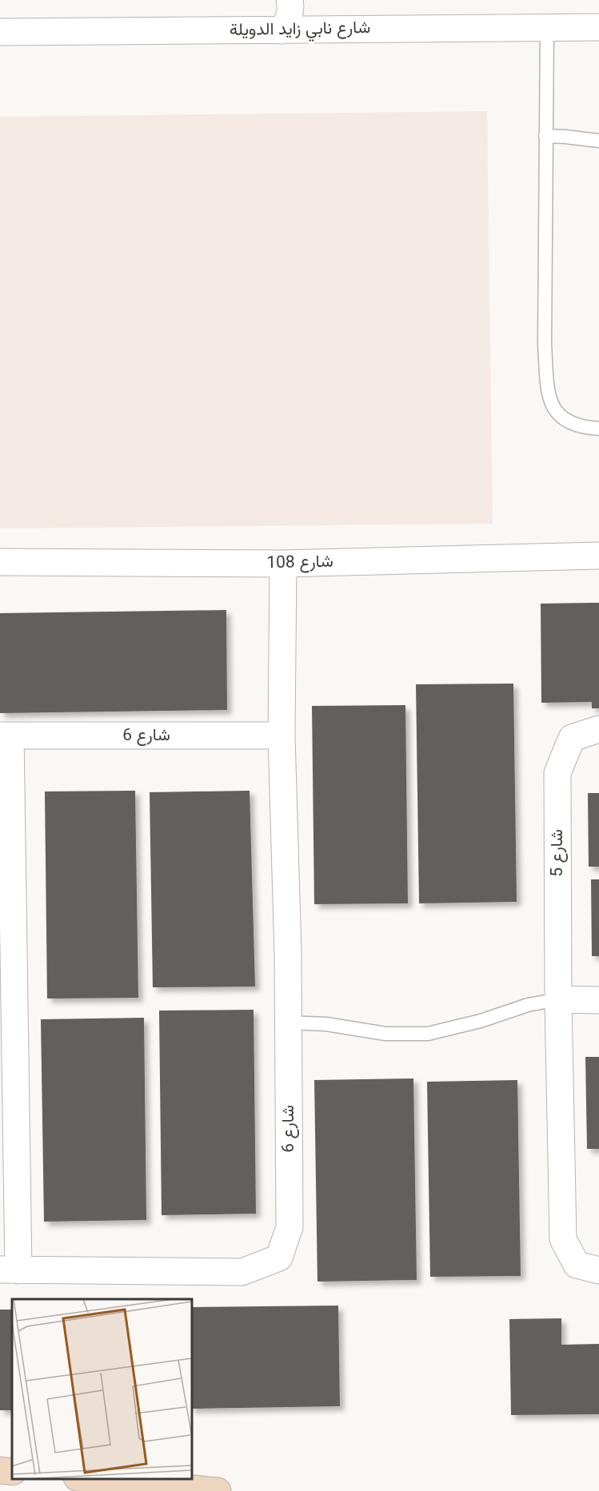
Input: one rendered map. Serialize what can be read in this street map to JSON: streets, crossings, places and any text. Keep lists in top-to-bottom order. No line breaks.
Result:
{"streets":{"street":["شارع نابي زايد الدويلة","شارع 108","شارع 6","شارع 5"]},"crossings":[["شارع 108","شارع 6"]]}
